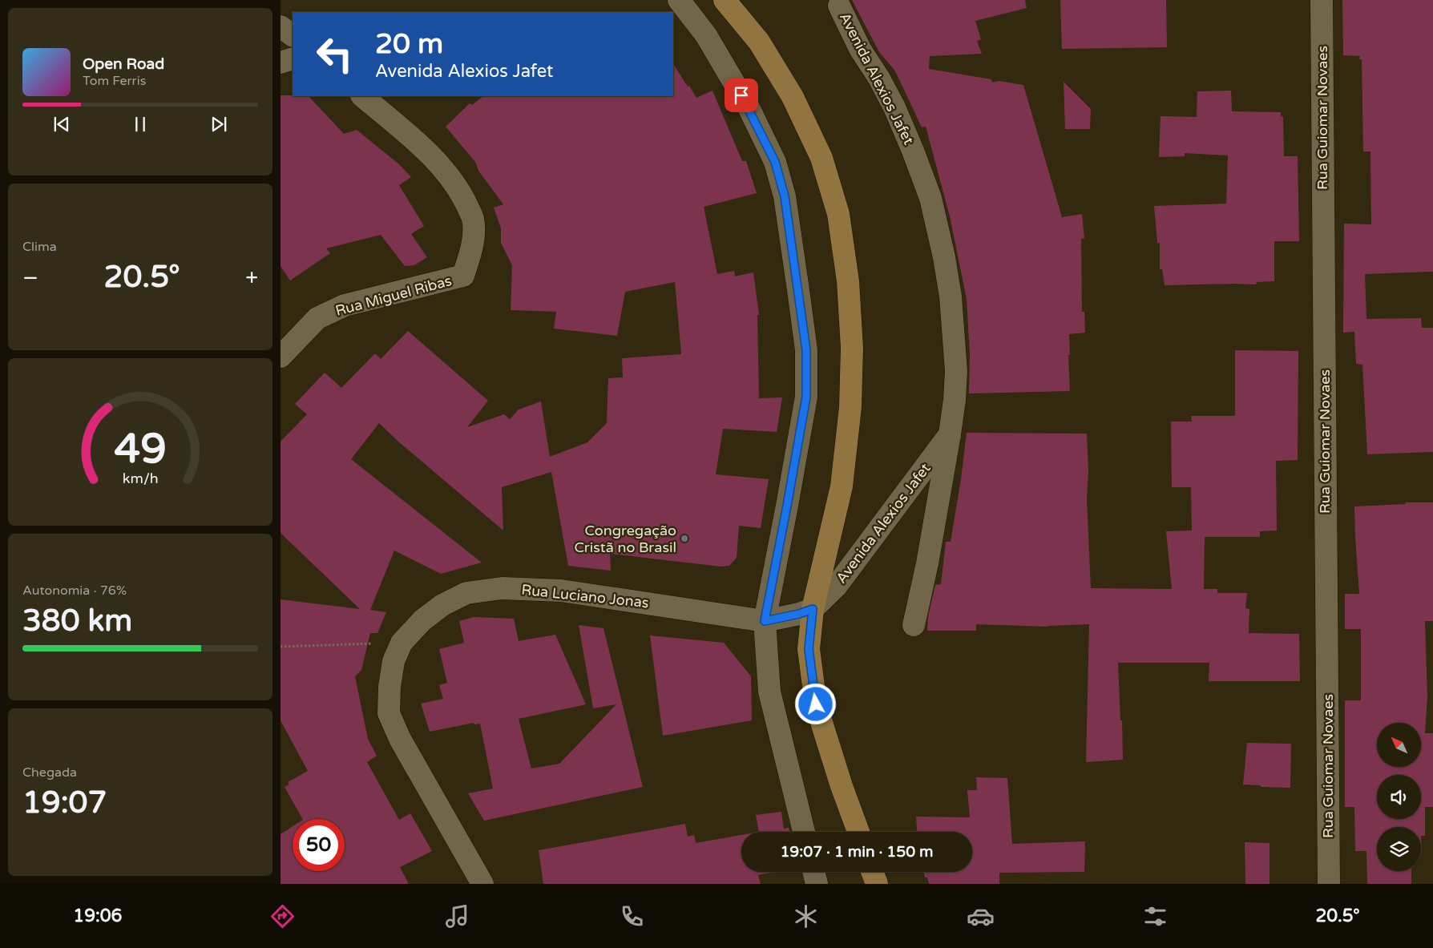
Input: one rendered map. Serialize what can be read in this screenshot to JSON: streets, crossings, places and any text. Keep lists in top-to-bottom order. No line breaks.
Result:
{"streets":{"main road":["Avenida Alexios Jafet"],"street":["Rua Guiomar Novaes","Rua Miguel Ribas","Rua Luciano Jonas"]},"crossings":[["Avenida Alexios Jafet","Rua Luciano Jonas"]],"places":["Congregação Cristã no Brasil"],"north":"top left","page":{"turn":["20 m","Avenida Alexios Jafet"],"song":["Open Road","Tom Ferris"],"tile":["Clima",["Autonomia · 76%","380 km"],["Chegada","19:07"]],"heat":["−","20.5°","+"],"limit":"50","trip":"19:07 · 1 min · 150 m","tabs":["19:06","20.5°"],"gauge":["49","km/h"]}}
